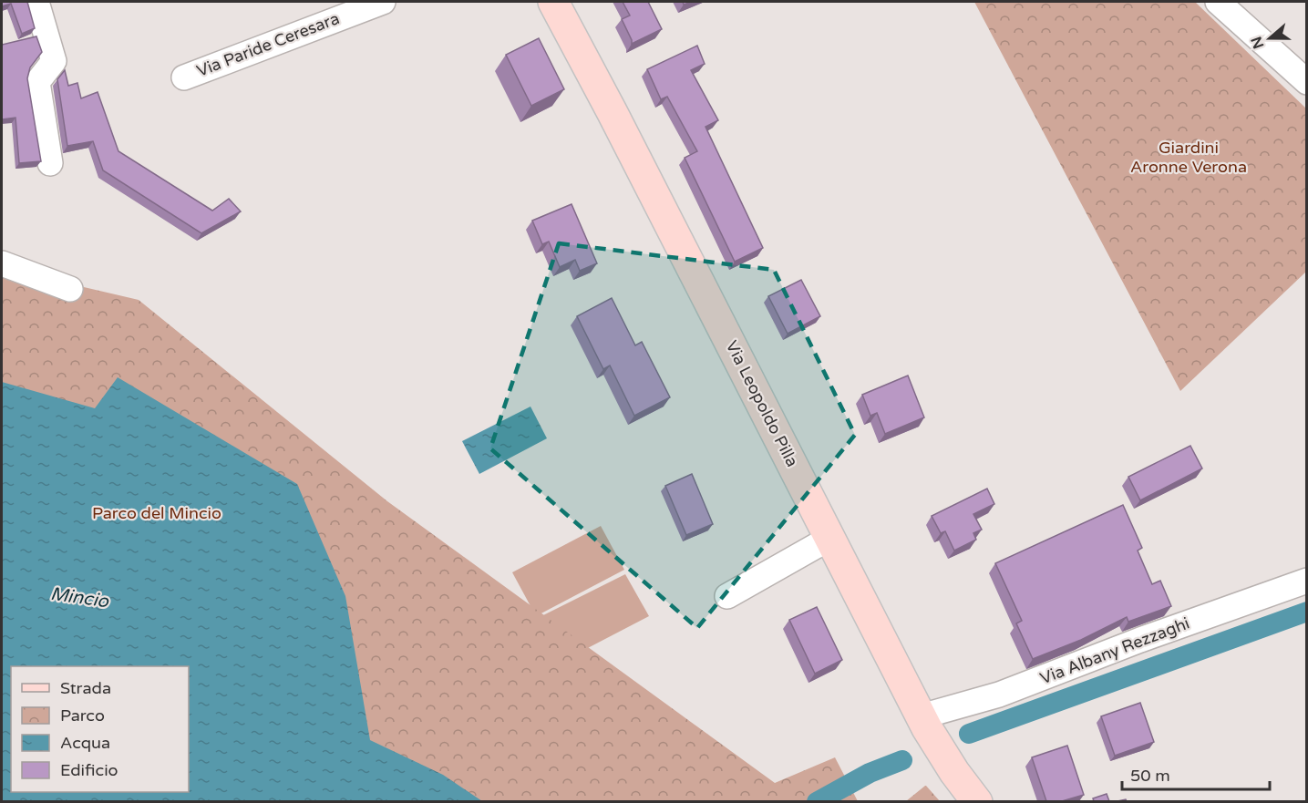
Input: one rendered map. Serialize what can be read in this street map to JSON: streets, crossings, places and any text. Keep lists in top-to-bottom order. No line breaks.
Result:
{"streets":{"main road":["Via Leopoldo Pilla"],"street":["Via Paride Ceresara","Via Albany Rezzaghi"]},"crossings":[["Via Leopoldo Pilla","Via Albany Rezzaghi"]],"water":["Mincio"],"parks":["Giardini Aronne Verona","Parco del Mincio"],"legend":["Strada","Parco","Acqua","Edificio"],"scale_bar":"50 m","north":"left"}
